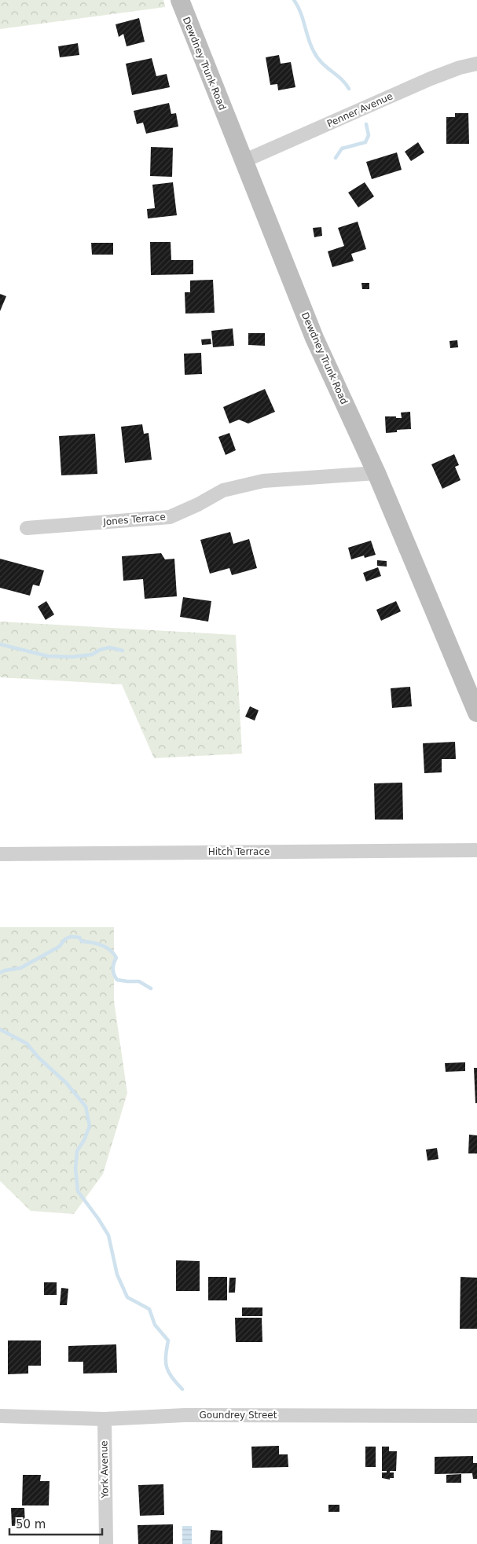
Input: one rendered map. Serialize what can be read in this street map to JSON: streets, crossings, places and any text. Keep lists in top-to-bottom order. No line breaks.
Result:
{"streets":{"main road":["Dewdney Trunk Road"],"street":["Penner Avenue","Jones Terrace","Hitch Terrace","Goundrey Street","York Avenue"]},"crossings":[["Dewdney Trunk Road","Penner Avenue"],["Dewdney Trunk Road","Jones Terrace"],["Goundrey Street","York Avenue"]],"scale_bar":"50 m"}
